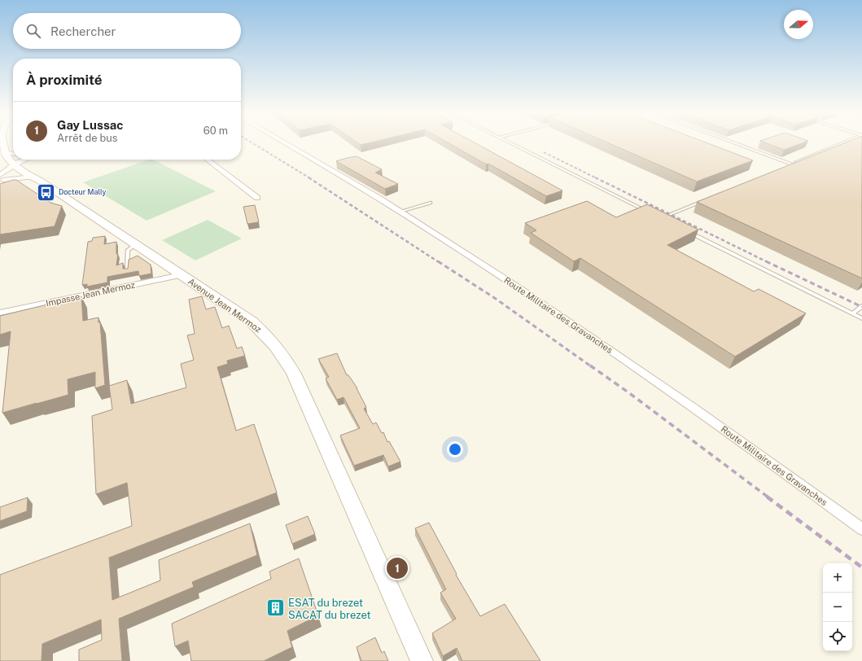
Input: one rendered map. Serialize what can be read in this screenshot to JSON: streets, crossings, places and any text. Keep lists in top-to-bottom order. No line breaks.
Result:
{"streets":{"main road":["Avenue Jean Mermoz"],"street":["Impasse Jean Mermoz","Route Militaire des Gravanches"]},"crossings":[["Impasse Jean Mermoz","Avenue Jean Mermoz"]],"places":{"bus stop":["Docteur Mally"],"building":["ESAT du brezet SACAT du brezet"]},"north":"right","page":{"search":"Rechercher","heading":"À proximité","list":[{"mark":"1","name":"Gay Lussac","note":"Arrêt de bus","value":"60 m"}],"pins":"1","map_buttons":["+","−"]}}
